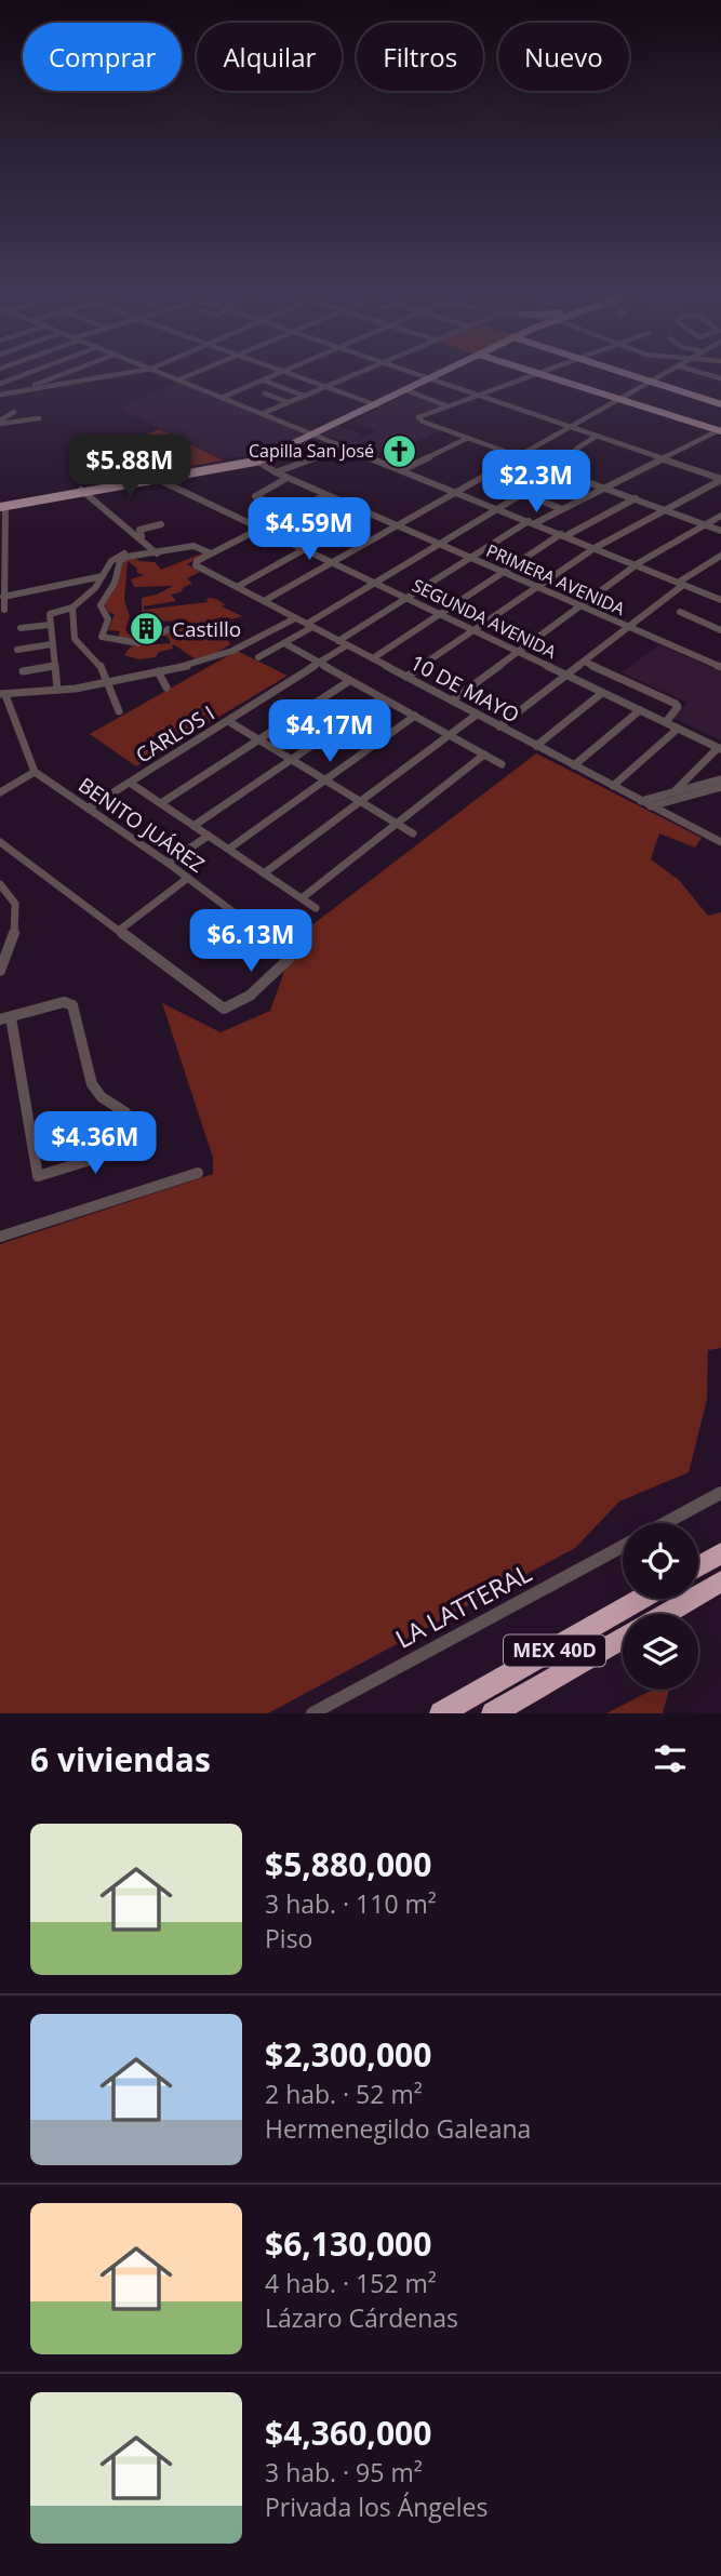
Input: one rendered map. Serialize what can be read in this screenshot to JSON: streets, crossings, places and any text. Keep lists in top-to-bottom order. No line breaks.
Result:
{"streets":{"highway":["MEX 40D"],"street":["PRIMERA AVENIDA","SEGUNDA AVENIDA","10 DE MAYO","CARLOS I","BENITO JUÁREZ","LA LATTERAL"]},"crossings":[["10 DE MAYO","CARLOS I"],["CARLOS I","BENITO JUÁREZ"]],"places":{"church":["Capilla San José"],"building":["Castillo"]},"page":{"chip":["Comprar","Alquilar","Filtros","Nuevo"],"price":["$5.88M","$2.3M","$4.59M","$4.17M","$6.13M","$4.36M"],"heading":"6 viviendas","list":[{"name":"$5,880,000","note":"3 hab. · 110 m² · Piso"},{"name":"$2,300,000","note":"2 hab. · 52 m² · Hermenegildo Galeana"},{"name":"$6,130,000","note":"4 hab. · 152 m² · Lázaro Cárdenas"},{"name":"$4,360,000","note":"3 hab. · 95 m² · Privada los Ángeles"}]}}
